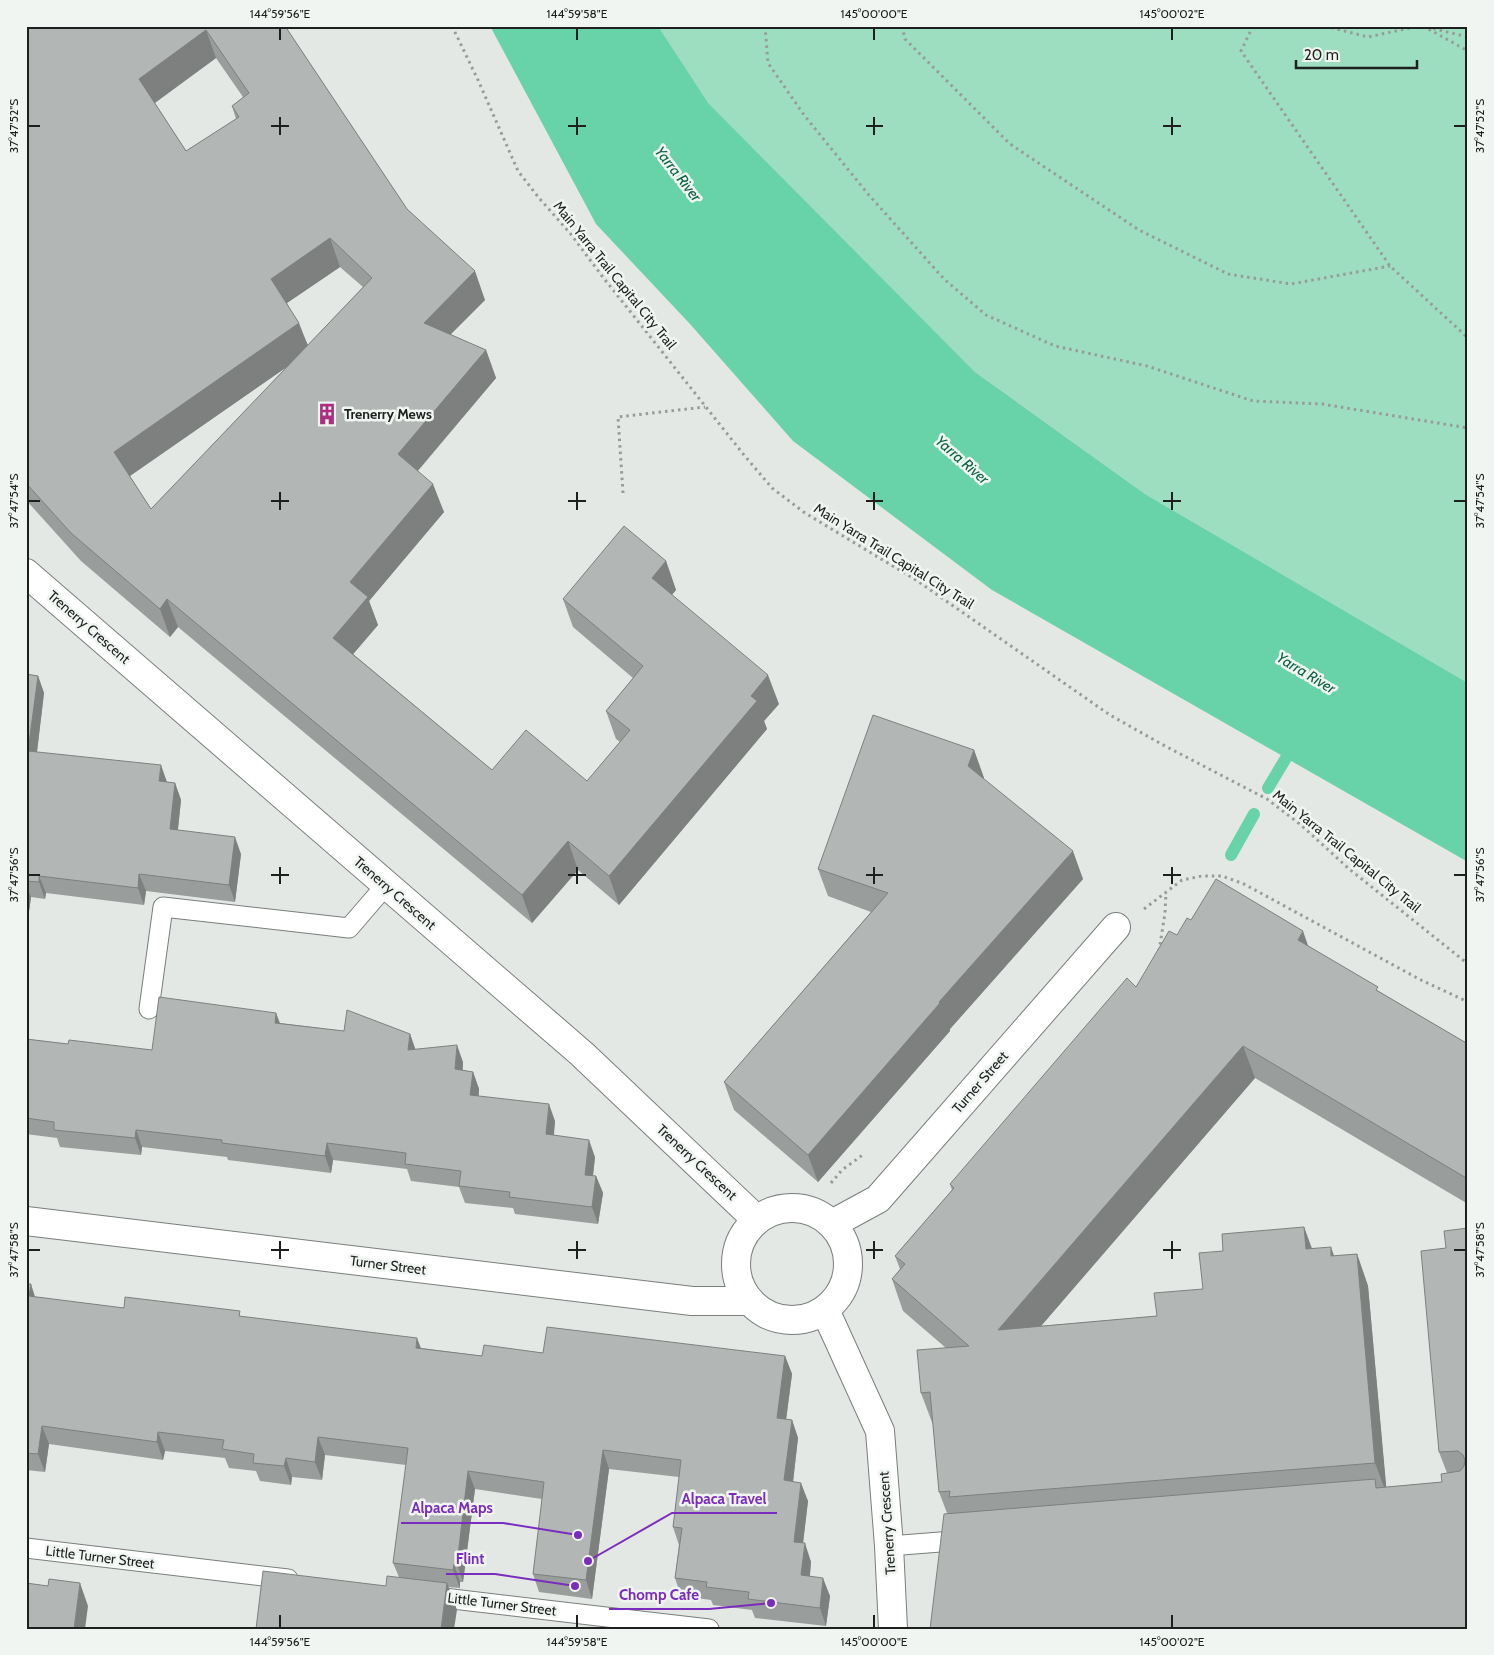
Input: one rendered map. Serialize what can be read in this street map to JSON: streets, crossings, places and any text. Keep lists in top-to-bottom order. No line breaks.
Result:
{"streets":{"street":["Trenerry Crescent","Turner Street"],"lane":["Little Turner Street"],"path":["Main Yarra Trail Capital City Trail"]},"crossings":[["Trenerry Crescent","Turner Street"]],"water":["Yarra River"],"places":{"building":["Trenerry Mews"],"other":["Alpaca Maps","Alpaca Travel","Flint","Chomp Cafe"]},"scale_bar":"20 m","coordinates":["144°59'56\"E","144°59'58\"E","145°00'00\"E","145°00'02\"E","37°47'52\"S","37°47'54\"S","37°47'56\"S","37°47'58\"S"]}
